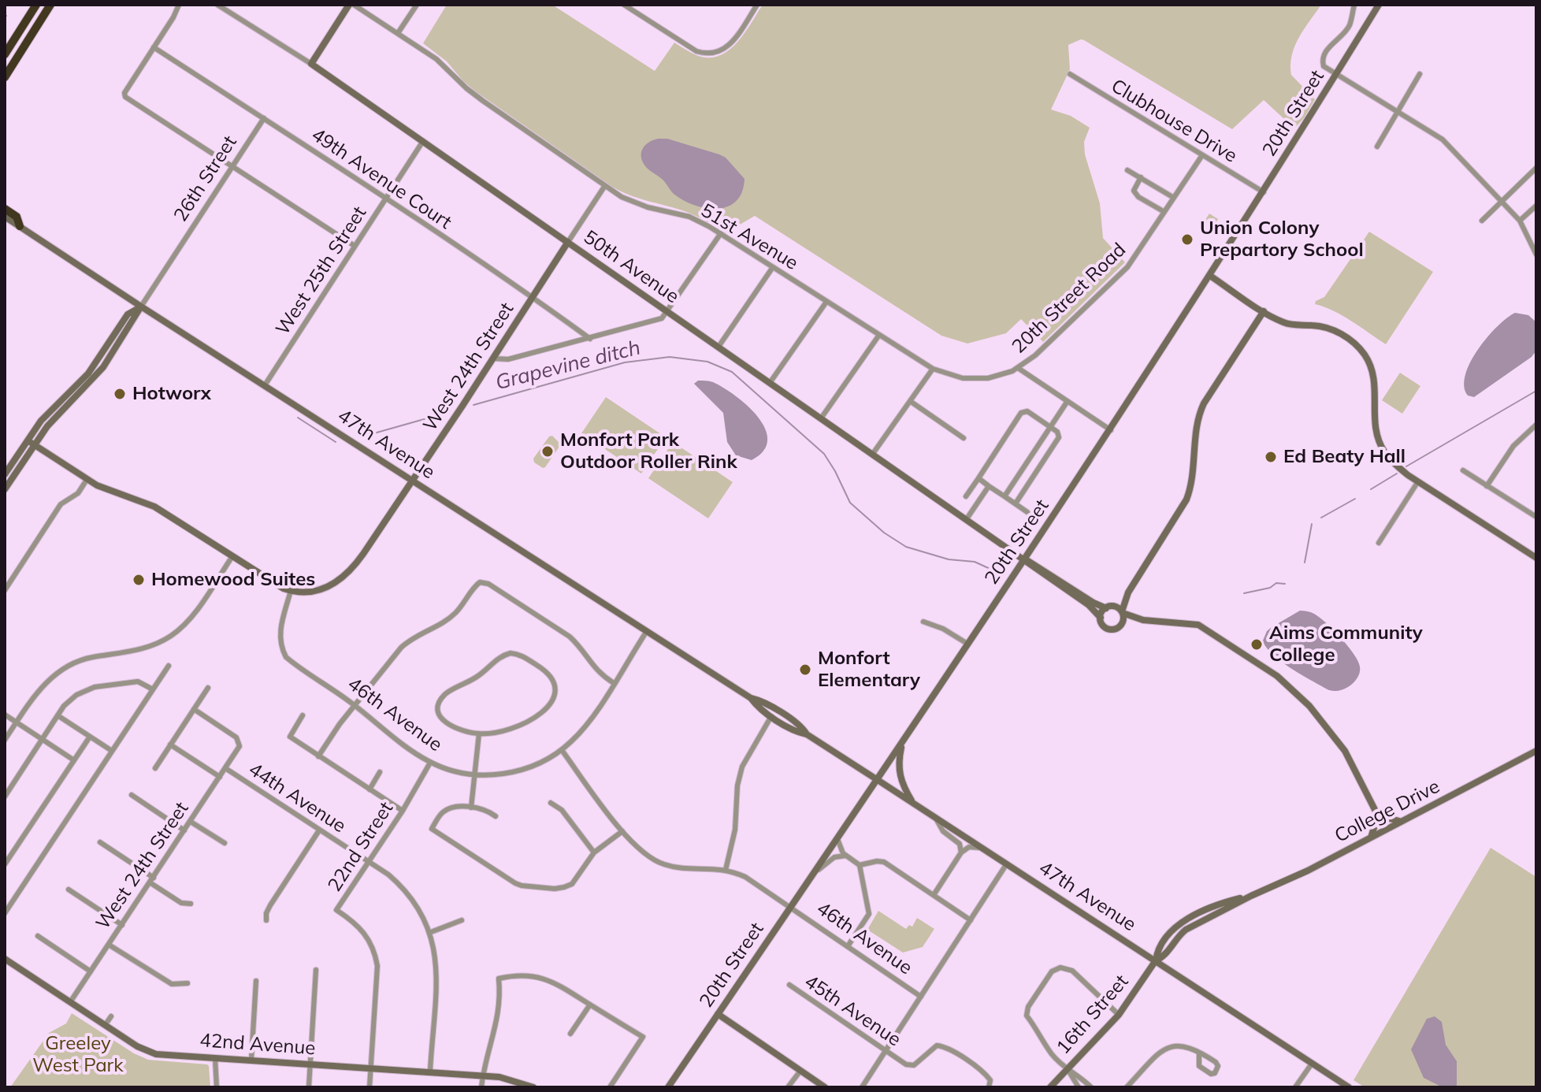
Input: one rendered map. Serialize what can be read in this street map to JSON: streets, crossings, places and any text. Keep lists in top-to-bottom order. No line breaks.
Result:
{"streets":{"street":["20th Street","Clubhouse Drive","26th Street","49th Avenue Court","51st Avenue","50th Avenue","West 25th Street","20th Street Road","West 24th Street","47th Avenue","46th Avenue","44th Avenue","College Drive","22nd Street","45th Avenue","16th Street","42nd Avenue"]},"crossings":[["20th Street","Clubhouse Drive"],["20th Street","50th Avenue"],["20th Street","47th Avenue"],["20th Street","46th Avenue"],["Clubhouse Drive","20th Street Road"],["26th Street","49th Avenue Court"],["26th Street","47th Avenue"],["49th Avenue Court","West 25th Street"],["49th Avenue Court","West 24th Street"],["51st Avenue","20th Street Road"],["51st Avenue","West 24th Street"],["50th Avenue","West 25th Street"],["50th Avenue","West 24th Street"],["West 25th Street","47th Avenue"],["West 24th Street","47th Avenue"],["West 24th Street","46th Avenue"],["West 24th Street","44th Avenue"],["West 24th Street","42nd Avenue"],["47th Avenue","College Drive"],["47th Avenue","16th Street"],["46th Avenue","22nd Street"],["44th Avenue","22nd Street"],["44th Avenue","42nd Avenue"],["College Drive","16th Street"],["22nd Street","42nd Avenue"]],"water":["Grapevine ditch"],"parks":["Greeley West Park"],"places":["Union Colony Prepartory School","Hotworx","Monfort Park Outdoor Roller Rink","Ed Beaty Hall","Homewood Suites","Aims Community College","Monfort Elementary"]}
